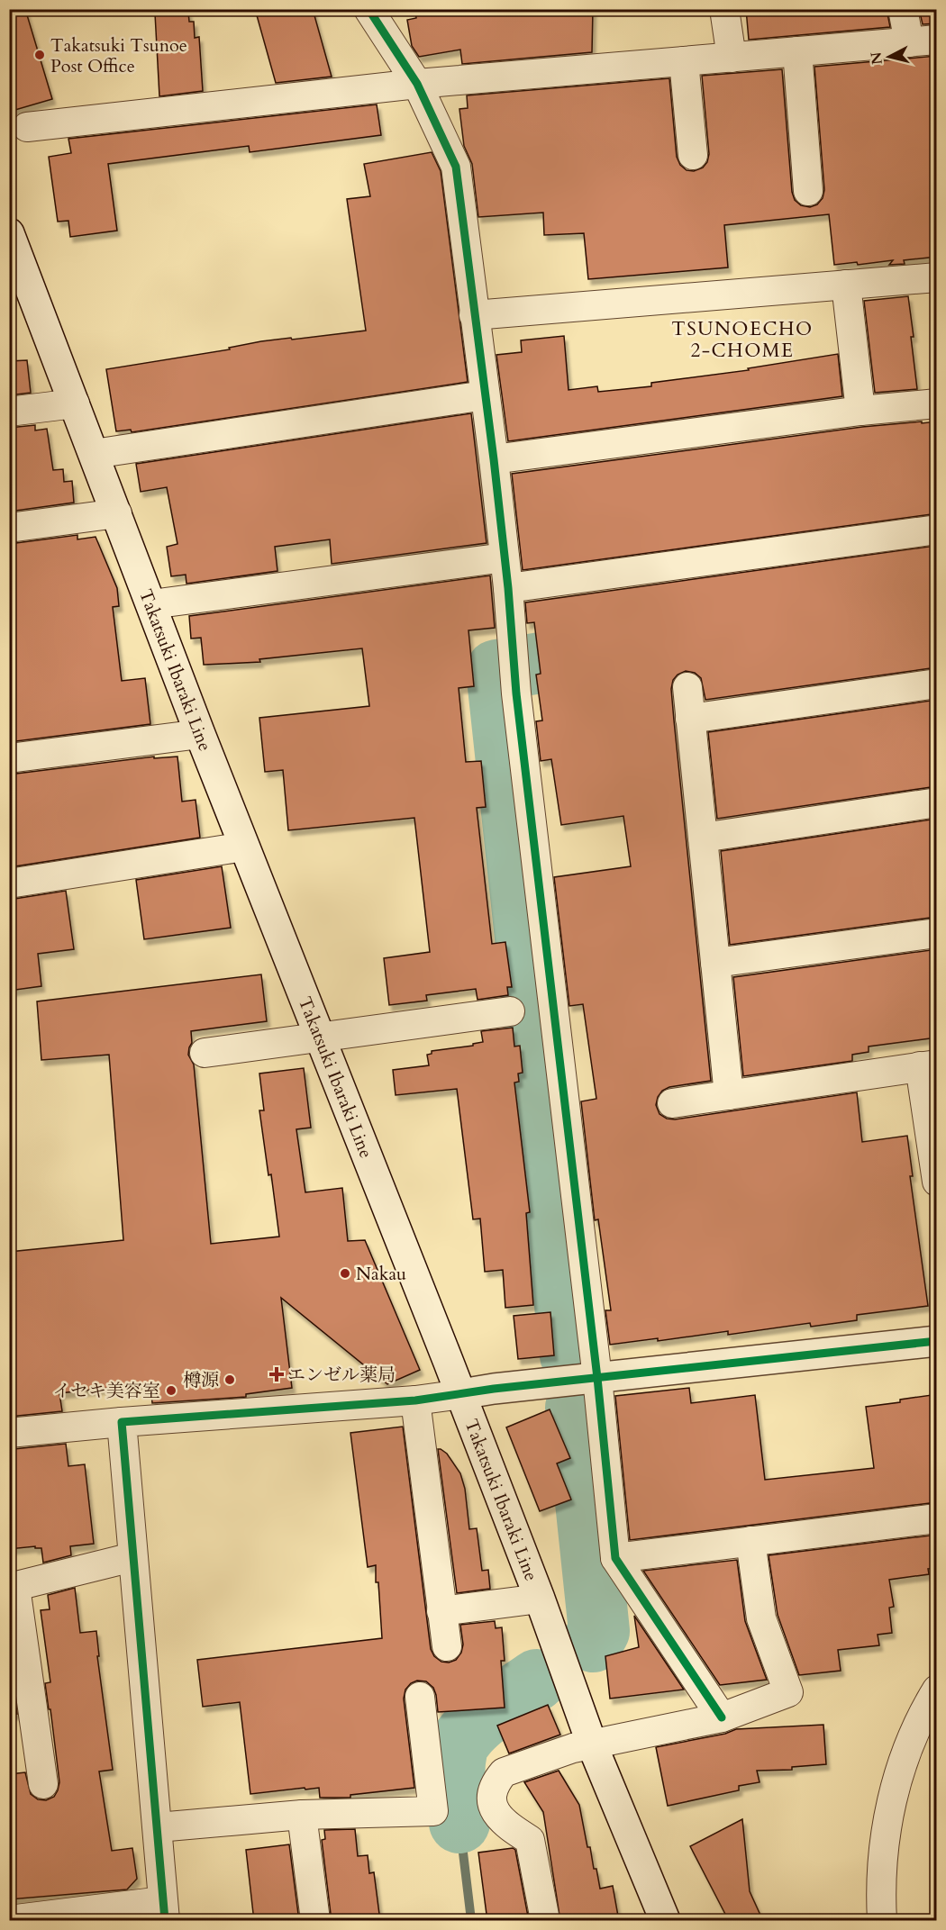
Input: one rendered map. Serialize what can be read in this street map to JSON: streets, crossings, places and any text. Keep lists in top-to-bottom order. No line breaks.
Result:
{"streets":{"main road":["Takatsuki Ibaraki Line"]},"districts":["TSUNOECHO 2-CHOME"],"places":{"other":["Takatsuki Tsunoe Post Office","Nakau","樽源","イセキ美容室"],"health":["エンゼル薬局"]},"north":"left"}
